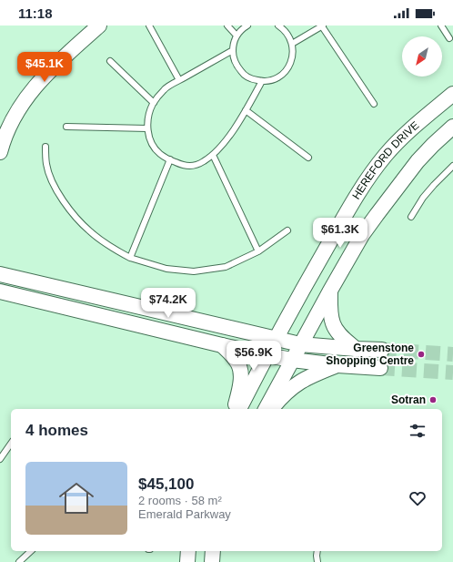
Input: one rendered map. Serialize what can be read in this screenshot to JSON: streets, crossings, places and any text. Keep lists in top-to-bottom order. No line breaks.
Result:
{"streets":{"street":["HEREFORD DRIVE"]},"places":["Greenstone Shopping Centre","Sotran"],"north":"bottom left","page":{"status":"11:18","price":["$45.1K","$61.3K","$74.2K","$56.9K"],"heading":"4 homes","list":[{"name":"$45,100","note":"2 rooms · 58 m² · Emerald Parkway"}]}}
